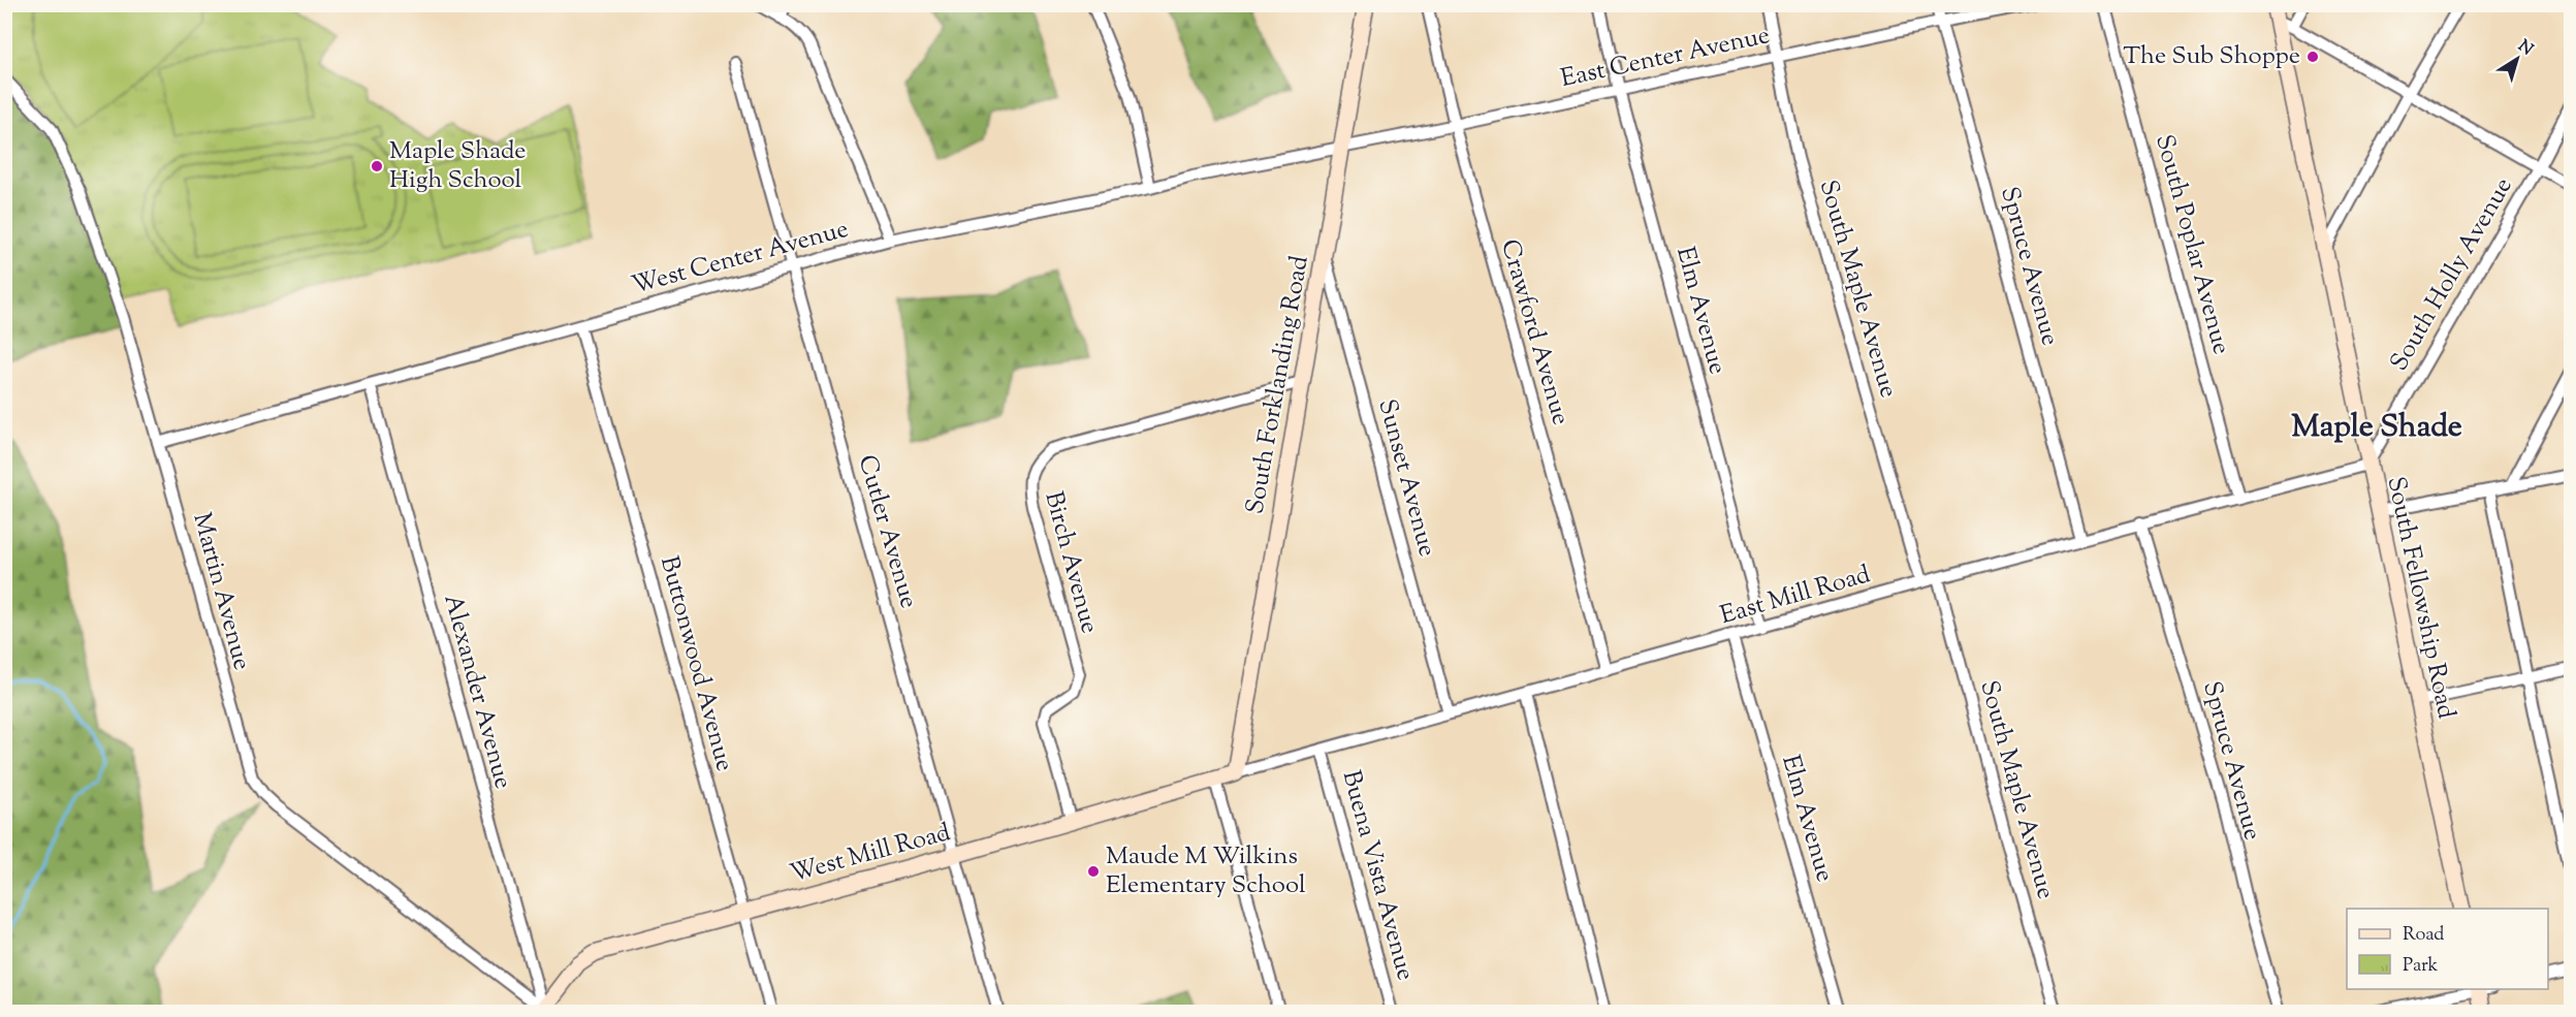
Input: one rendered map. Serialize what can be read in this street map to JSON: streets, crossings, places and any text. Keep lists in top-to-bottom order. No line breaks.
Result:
{"streets":{"street":["East Center Avenue","South Poplar Avenue","West Center Avenue","Spruce Avenue","South Holly Avenue","South Maple Avenue","Elm Avenue","Crawford Avenue","South Forklanding Road","Sunset Avenue","Cutler Avenue","Birch Avenue","Martin Avenue","East Mill Road","South Fellowship Road","Buttonwood Avenue","Alexander Avenue","West Mill Road","Buena Vista Avenue"]},"crossings":[["East Center Avenue","West Center Avenue"],["East Center Avenue","Spruce Avenue"],["East Center Avenue","South Maple Avenue"],["East Center Avenue","Elm Avenue"],["East Center Avenue","Crawford Avenue"],["East Center Avenue","South Forklanding Road"],["South Poplar Avenue","East Mill Road"],["West Center Avenue","South Forklanding Road"],["West Center Avenue","Cutler Avenue"],["West Center Avenue","Martin Avenue"],["West Center Avenue","Buttonwood Avenue"],["West Center Avenue","Alexander Avenue"],["Spruce Avenue","East Mill Road"],["South Holly Avenue","East Mill Road"],["South Holly Avenue","South Fellowship Road"],["South Maple Avenue","East Mill Road"],["Elm Avenue","East Mill Road"],["Crawford Avenue","East Mill Road"],["South Forklanding Road","Sunset Avenue"],["South Forklanding Road","Birch Avenue"],["South Forklanding Road","East Mill Road"],["South Forklanding Road","West Mill Road"],["Sunset Avenue","East Mill Road"],["Cutler Avenue","West Mill Road"],["Birch Avenue","West Mill Road"],["Martin Avenue","Alexander Avenue"],["Martin Avenue","West Mill Road"],["East Mill Road","South Fellowship Road"],["East Mill Road","West Mill Road"],["East Mill Road","Buena Vista Avenue"],["Buttonwood Avenue","West Mill Road"],["Alexander Avenue","West Mill Road"]],"districts":["Maple Shade"],"places":["The Sub Shoppe","Maple Shade High School","Maude M Wilkins Elementary School"],"legend":["Road","Park"],"north":"top right"}
